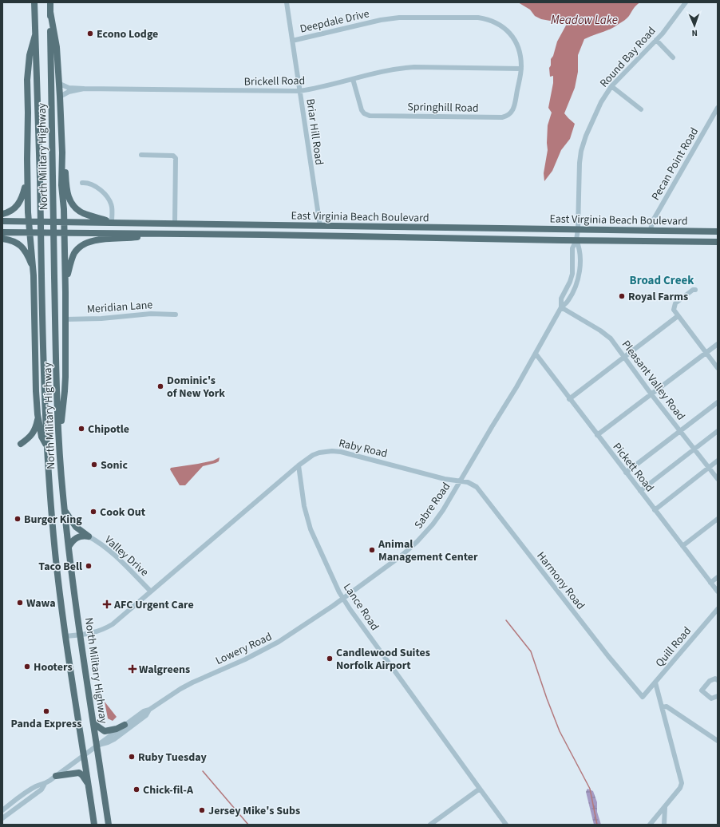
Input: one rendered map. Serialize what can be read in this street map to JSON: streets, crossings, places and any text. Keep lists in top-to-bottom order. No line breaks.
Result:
{"streets":{"main road":["North Military Highway","East Virginia Beach Boulevard"],"street":["Deepdale Drive","Round Bay Road","Brickell Road","Springhill Road","Briar Hill Road","Pecan Point Road","Meridian Lane","Pleasant Valley Road","Raby Road","Pickett Road","Sabre Road","Valley Drive","Harmony Road","Lance Road","Quill Road","Lowery Road"]},"crossings":[["Deepdale Drive","Brickell Road"],["Deepdale Drive","Springhill Road"],["Deepdale Drive","Briar Hill Road"],["Round Bay Road","East Virginia Beach Boulevard"],["Brickell Road","Springhill Road"],["Brickell Road","Briar Hill Road"],["Briar Hill Road","East Virginia Beach Boulevard"],["North Military Highway","Raby Road"],["North Military Highway","Lowery Road"],["Pecan Point Road","East Virginia Beach Boulevard"],["Raby Road","Sabre Road"],["Raby Road","Valley Drive"],["Raby Road","Harmony Road"],["Raby Road","Lance Road"],["Sabre Road","Harmony Road"],["Sabre Road","Lance Road"],["Sabre Road","Lowery Road"],["Harmony Road","Quill Road"],["Lance Road","Lowery Road"]],"districts":["Broad Creek"],"water":["Meadow Lake"],"places":{"other":["Econo Lodge","Royal Farms","Dominic's of New York","Chipotle","Sonic","Cook Out","Burger King","Animal Management Center","Taco Bell","Wawa","Candlewood Suites Norfolk Airport","Hooters","Panda Express","Ruby Tuesday","Chick-fil-A","Jersey Mike's Subs"],"health":["AFC Urgent Care","Walgreens"]},"north":"bottom"}
